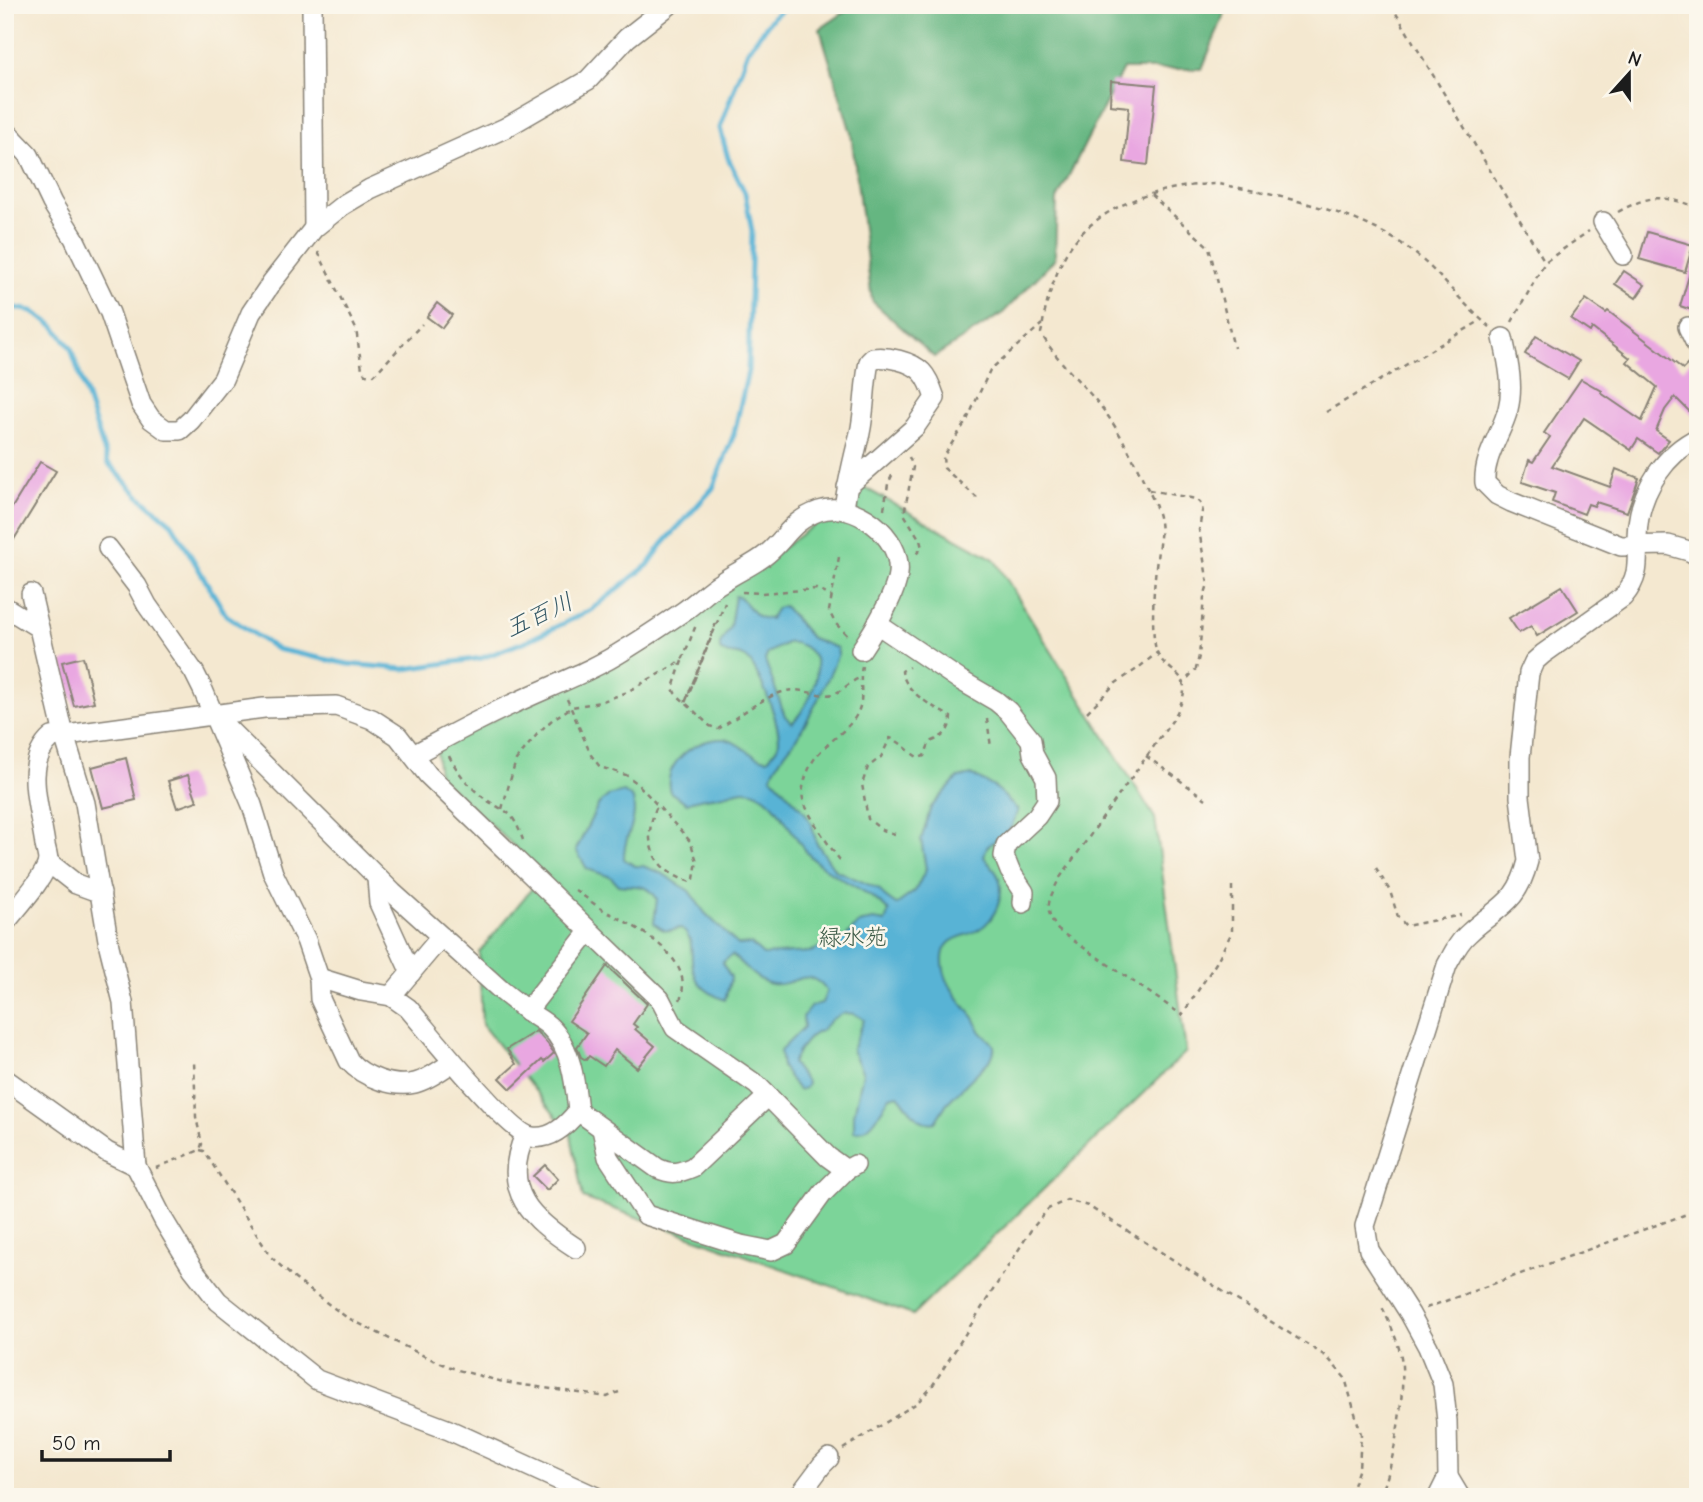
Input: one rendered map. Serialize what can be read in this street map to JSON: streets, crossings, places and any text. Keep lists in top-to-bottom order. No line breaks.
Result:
{"water":["五百川"],"parks":["緑水苑"],"scale_bar":"50 m","north":"top"}
